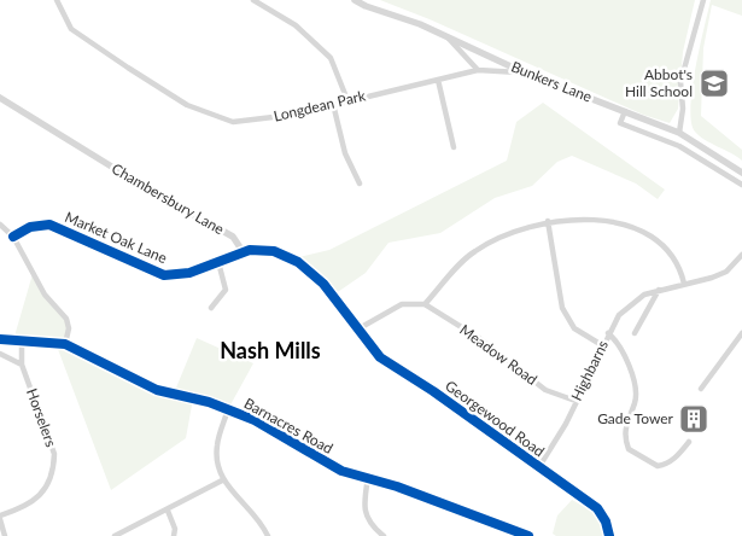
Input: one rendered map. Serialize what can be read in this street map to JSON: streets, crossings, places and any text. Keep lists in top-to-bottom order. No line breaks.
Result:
{"streets":{"street":["Bunkers Lane","Longdean Park","Chambersbury Lane","Market Oak Lane","Meadow Road","Highbarns","Horselers","Georgewood Road","Barnacres Road"]},"crossings":[["Bunkers Lane","Longdean Park"],["Chambersbury Lane","Market Oak Lane"],["Meadow Road","Highbarns"],["Highbarns","Georgewood Road"],["Horselers","Barnacres Road"]],"districts":["Nash Mills"],"places":{"school or university":["Abbot's Hill School"],"building":["Gade Tower"]}}
